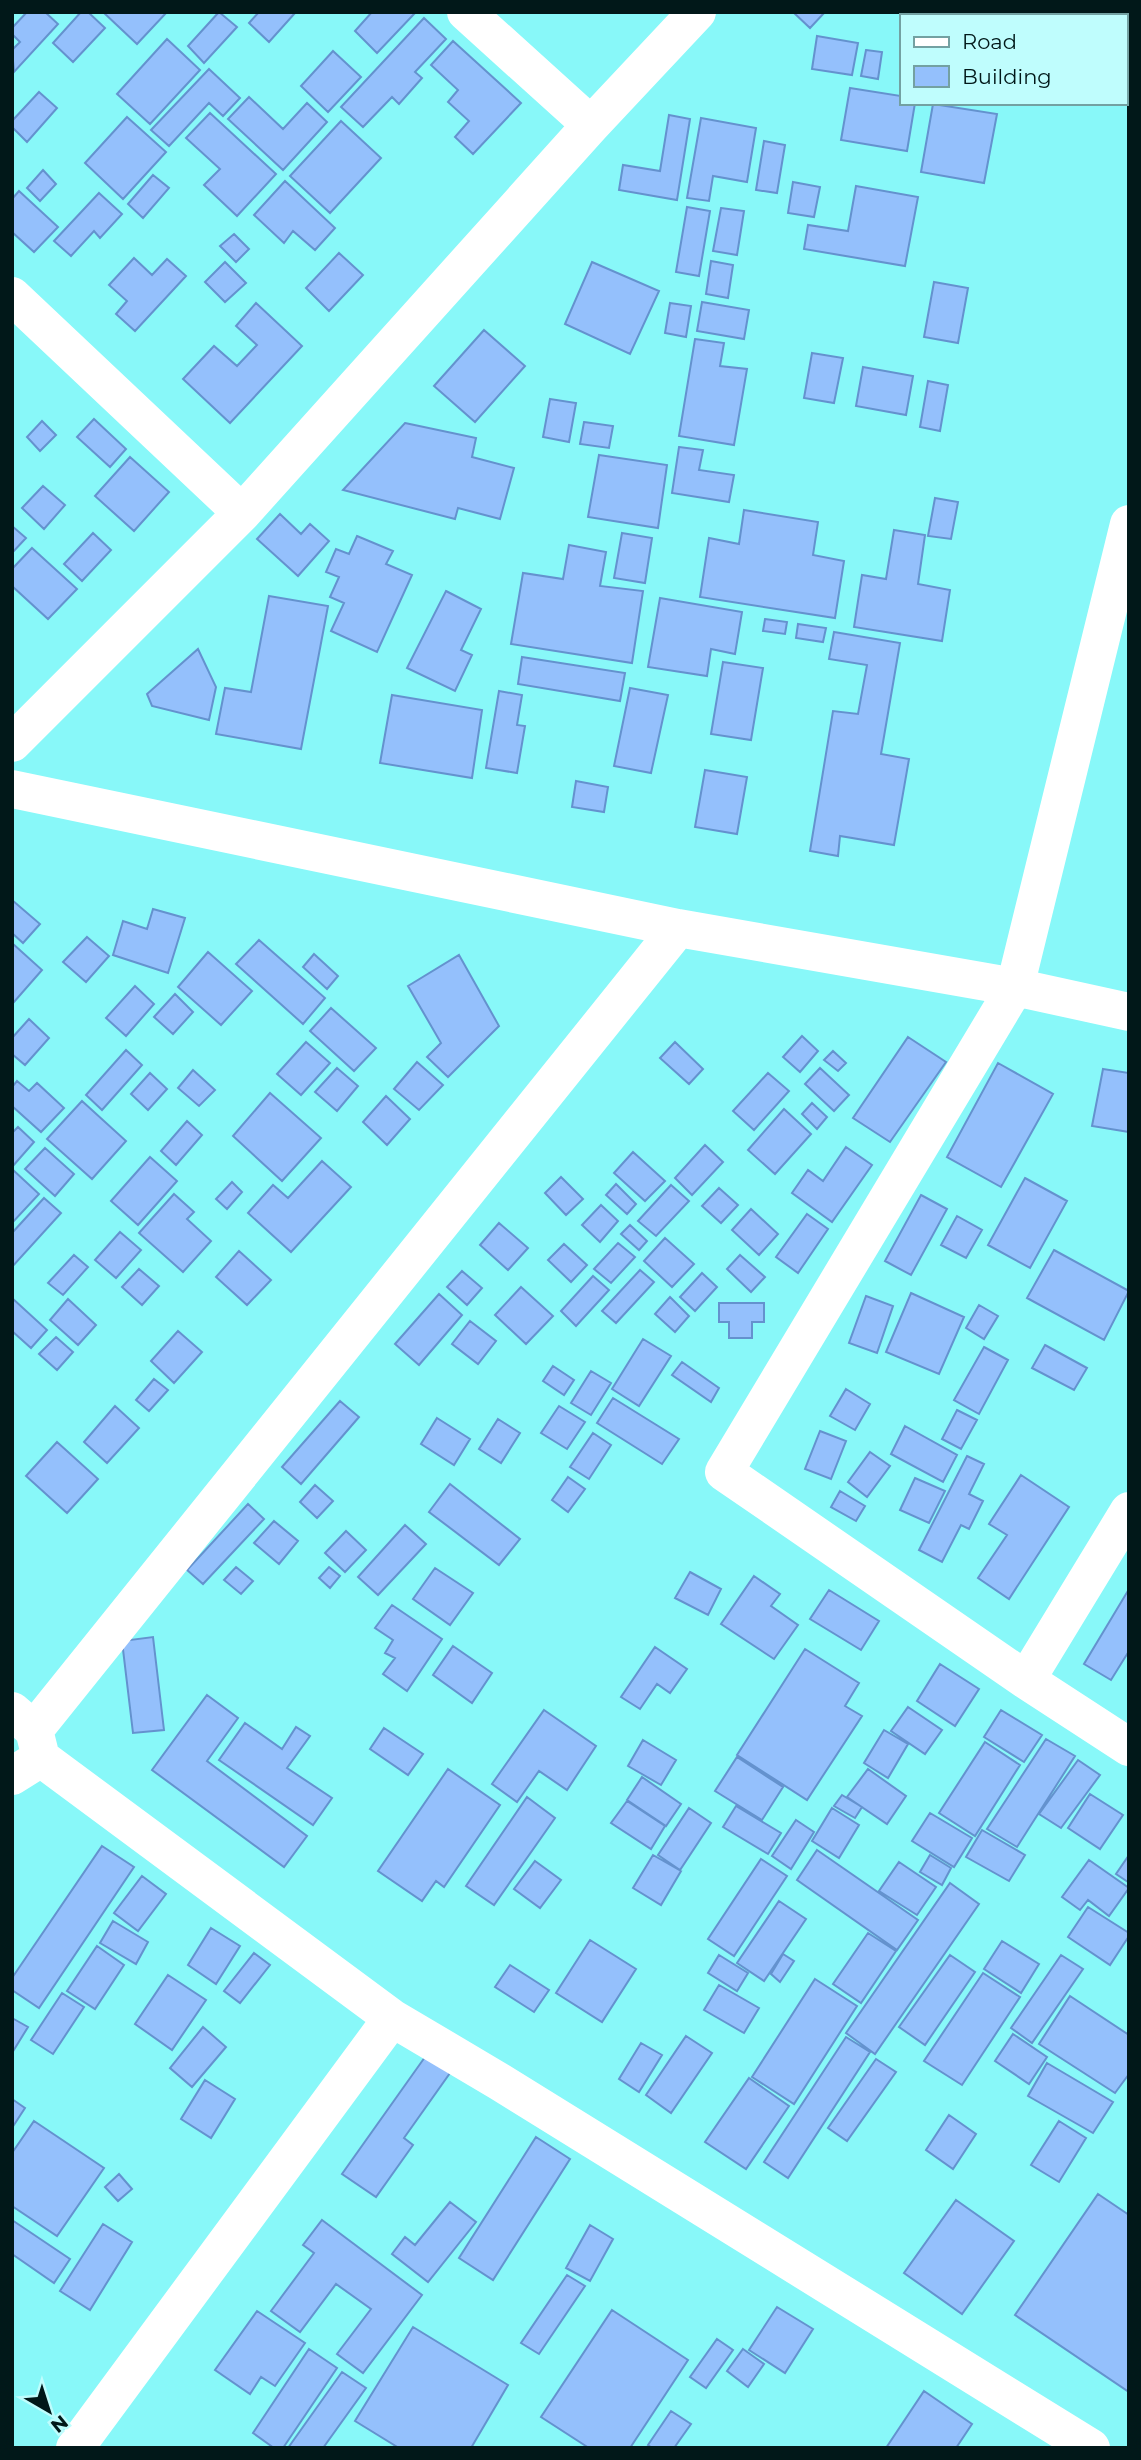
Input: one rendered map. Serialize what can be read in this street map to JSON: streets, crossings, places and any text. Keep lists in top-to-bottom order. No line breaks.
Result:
{"legend":["Road","Building"],"north":"bottom right"}
